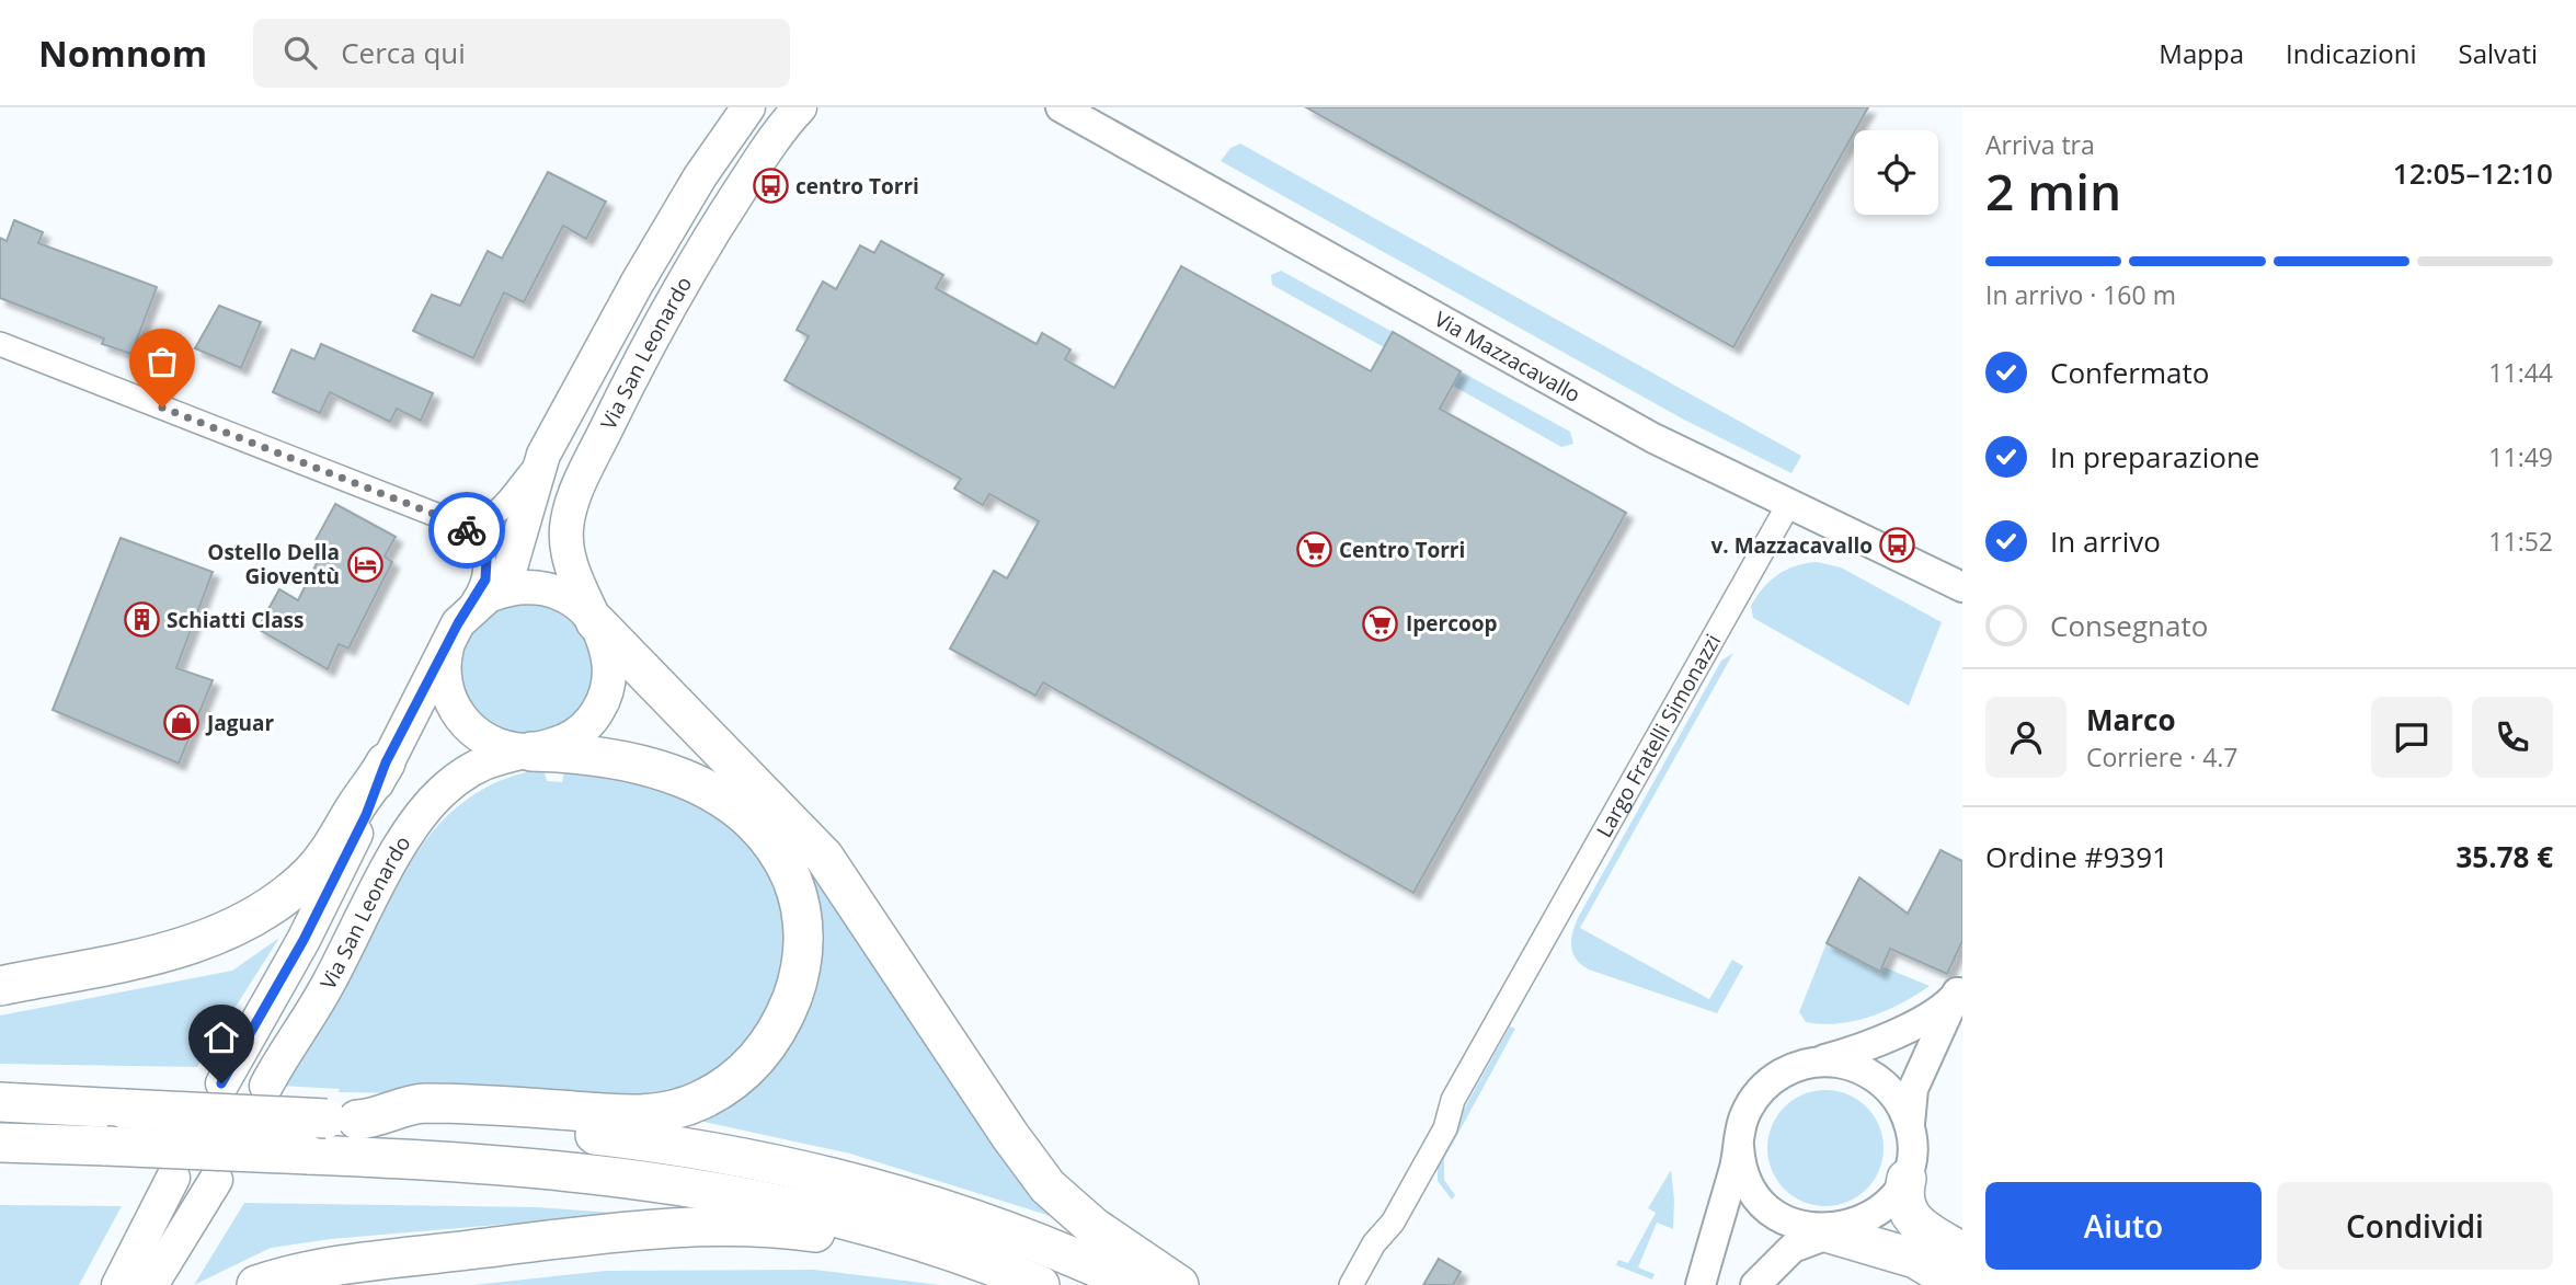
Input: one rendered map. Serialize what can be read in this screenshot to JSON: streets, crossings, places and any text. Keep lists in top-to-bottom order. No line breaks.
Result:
{"streets":{"main road":["Via San Leonardo"],"street":["Via Mazzacavallo","Largo Fratelli Simonazzi"]},"crossings":[["Via Mazzacavallo","Largo Fratelli Simonazzi"]],"places":{"bus stop":["centro Torri","v. Mazzacavallo"],"supermarket":["Centro Torri","Ipercoop"],"hotel":["Ostello Della Gioventù"],"building":["Schiatti Class"],"shop":["Jaguar"]},"page":{"header":"Nomnom","search":"Cerca qui","nav":["Mappa","Indicazioni","Salvati"],"heading":["2 min","Arriva tra","12:05–12:10"],"panel":["Marco","Corriere · 4.7","Ordine #9391","35.78 €"],"bar":"In arrivo · 160 m","list":[["Confermato","11:44"],["In preparazione","11:49"],["In arrivo","11:52"],"Consegnato"],"buttons":["Aiuto","Condividi"]}}
